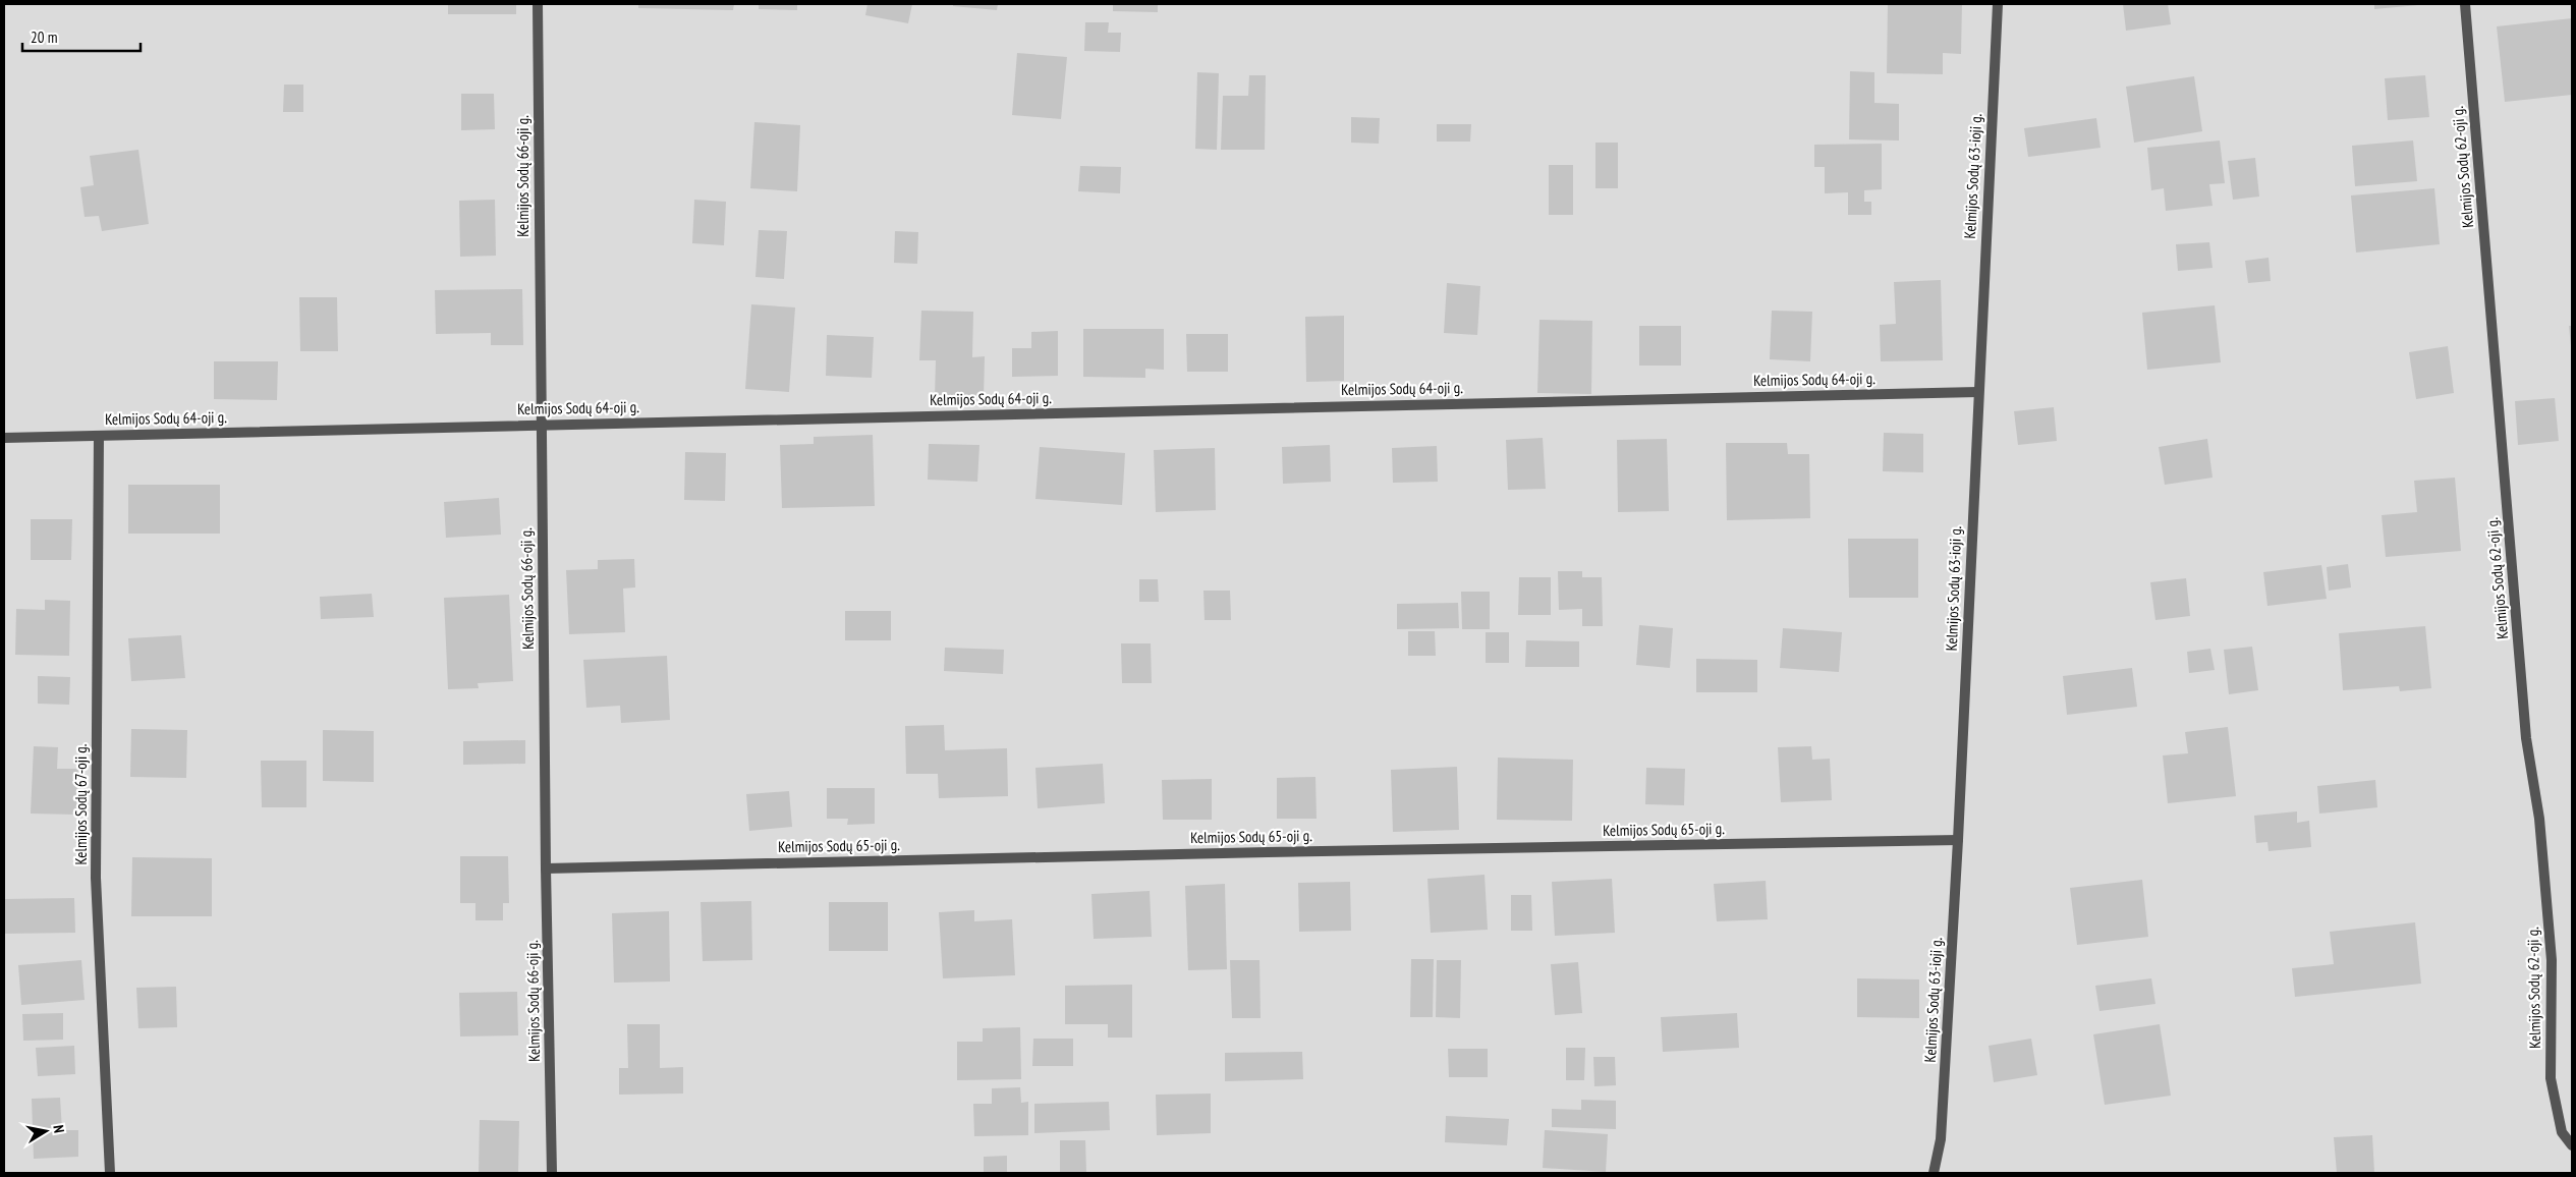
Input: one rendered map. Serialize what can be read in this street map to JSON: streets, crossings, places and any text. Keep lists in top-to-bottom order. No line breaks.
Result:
{"streets":{"street":["Kelmijos Sodų 62-oji g.","Kelmijos Sodų 66-oji g.","Kelmijos Sodų 63-ioji g.","Kelmijos Sodų 64-oji g.","Kelmijos Sodų 67-oji g.","Kelmijos Sodų 65-oji g."]},"crossings":[["Kelmijos Sodų 66-oji g.","Kelmijos Sodų 64-oji g."],["Kelmijos Sodų 66-oji g.","Kelmijos Sodų 65-oji g."],["Kelmijos Sodų 63-ioji g.","Kelmijos Sodų 64-oji g."],["Kelmijos Sodų 63-ioji g.","Kelmijos Sodų 65-oji g."],["Kelmijos Sodų 64-oji g.","Kelmijos Sodų 67-oji g."]],"scale_bar":"20 m","north":"right"}
